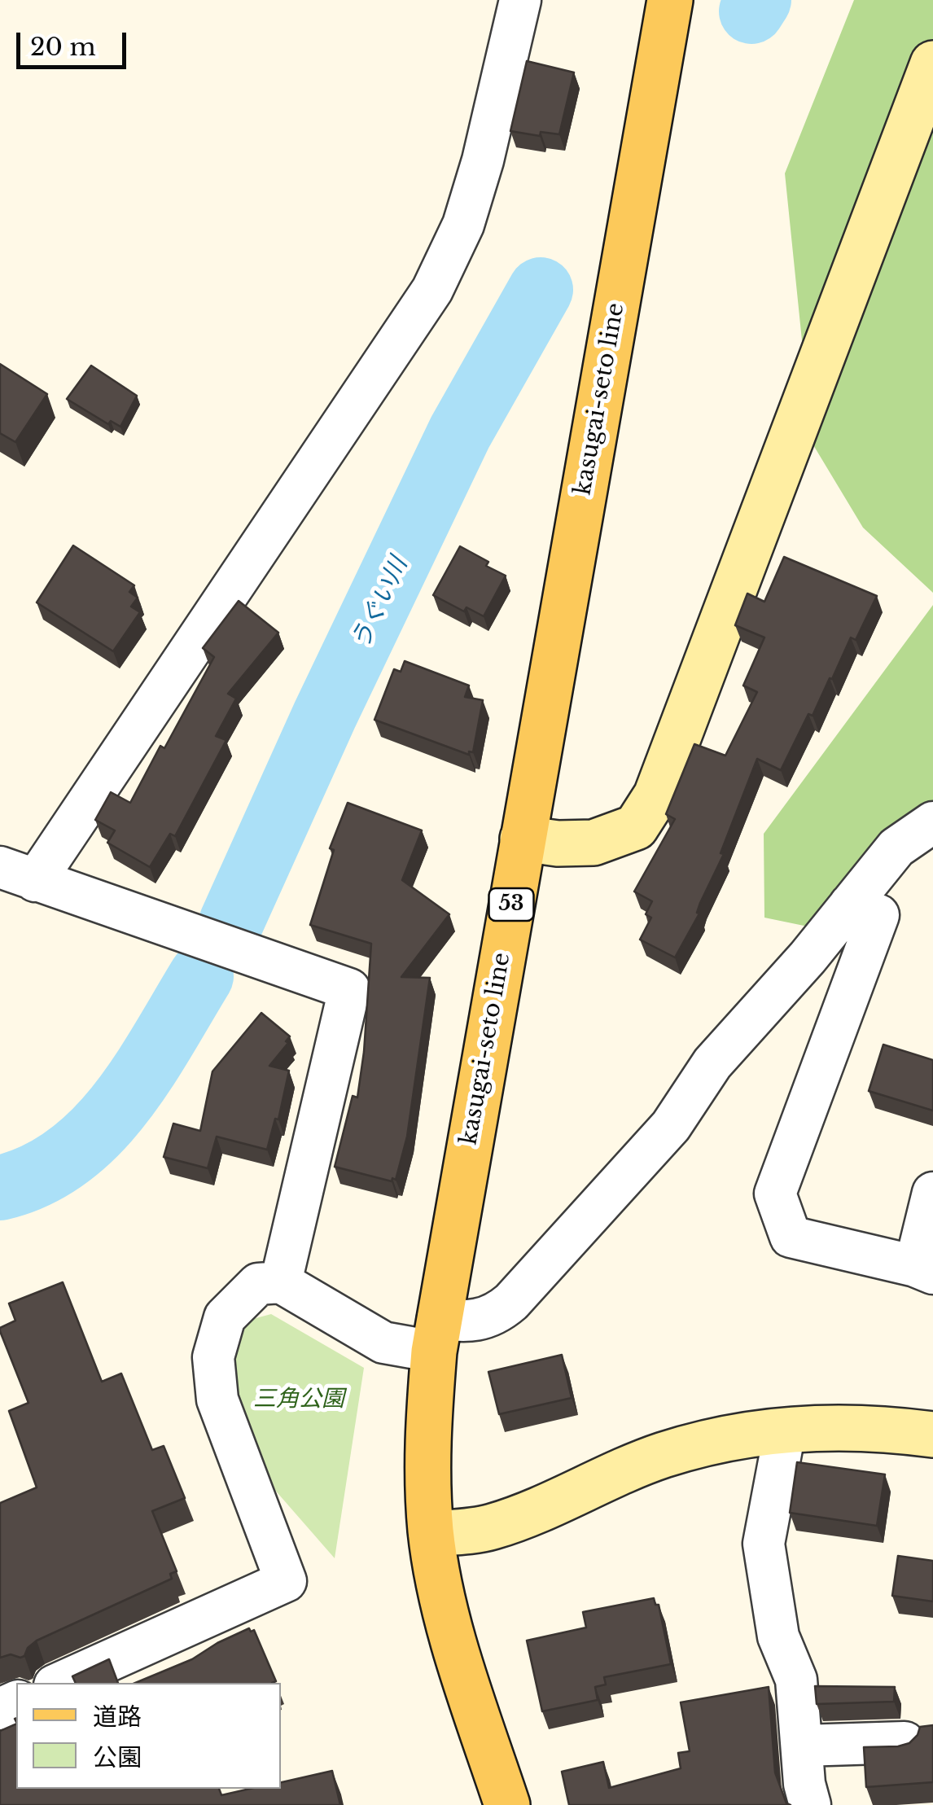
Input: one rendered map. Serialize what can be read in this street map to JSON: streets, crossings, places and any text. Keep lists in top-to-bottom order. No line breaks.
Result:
{"streets":{"main road":["kasugai-seto line","53"]},"water":["うぐい川"],"parks":["三角公園"],"legend":["道路","公園"],"scale_bar":"20 m"}
